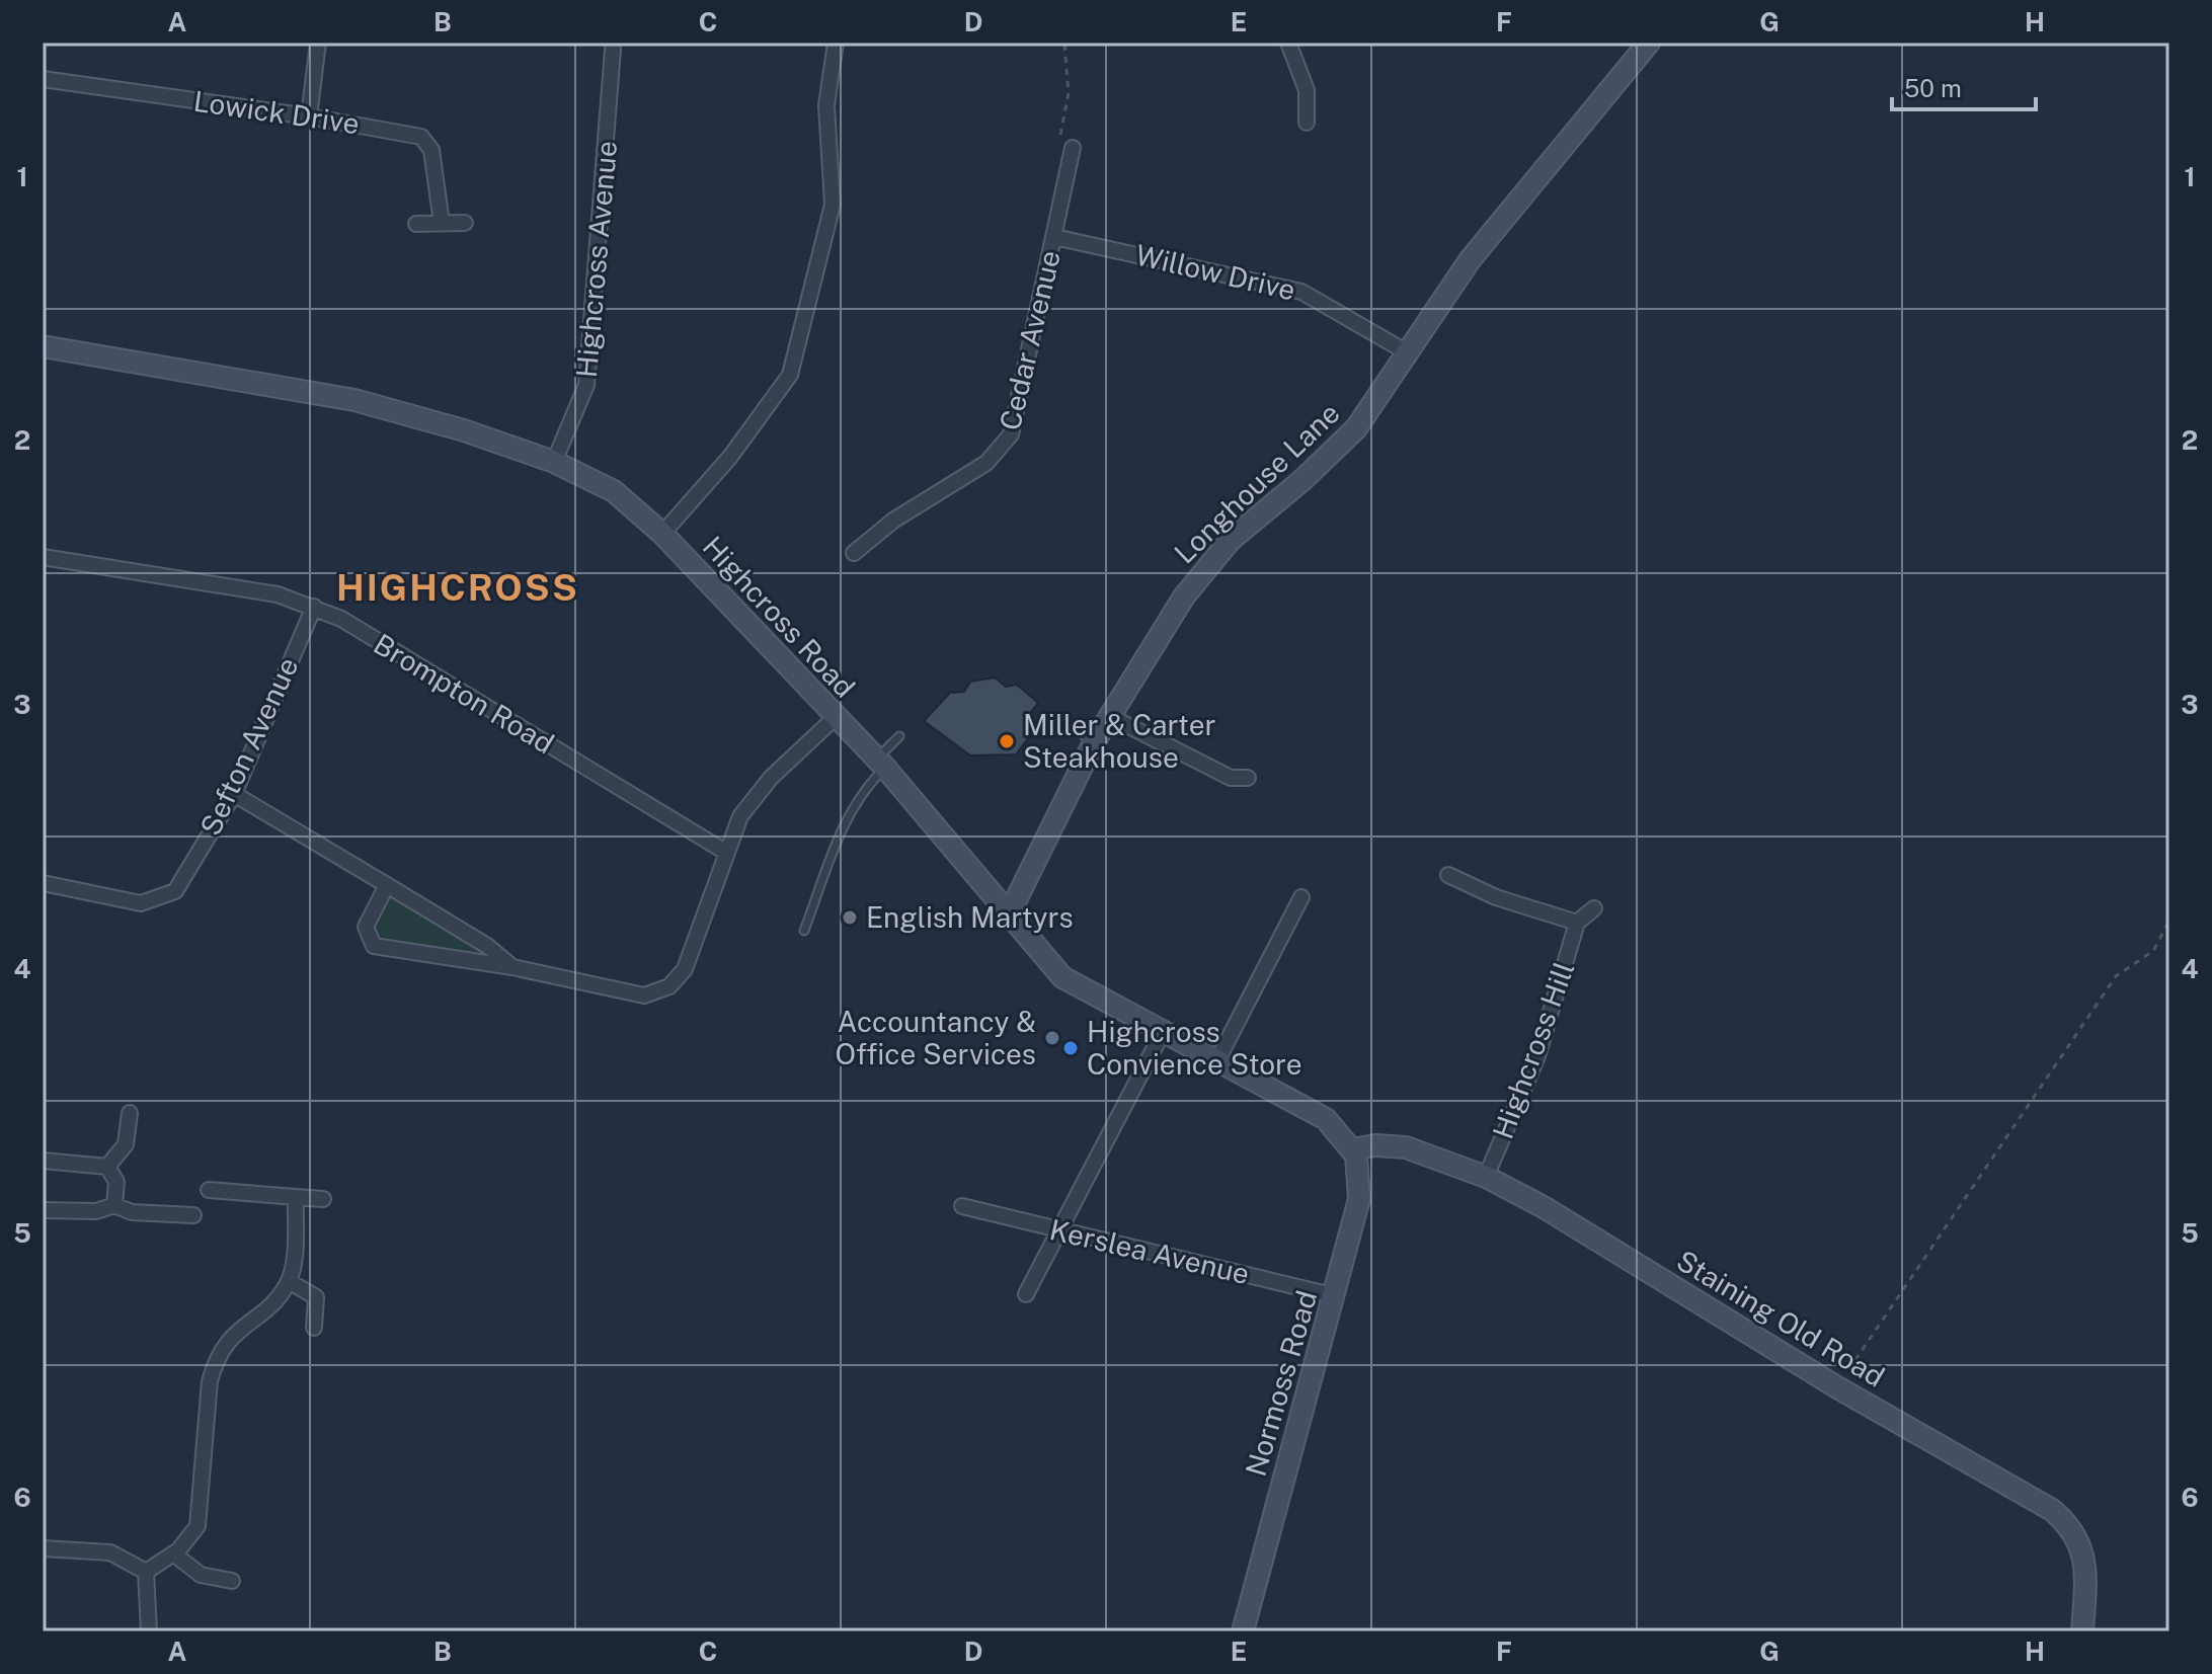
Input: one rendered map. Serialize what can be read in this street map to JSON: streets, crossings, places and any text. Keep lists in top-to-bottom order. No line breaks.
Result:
{"streets":{"street":["Lowick Drive","Highcross Avenue","Willow Drive","Cedar Avenue","Longhouse Lane","Highcross Road","Brompton Road","Sefton Avenue","Highcross Hill","Kerslea Avenue","Staining Old Road","Normoss Road"]},"crossings":[["Highcross Avenue","Highcross Road"],["Willow Drive","Cedar Avenue"],["Willow Drive","Longhouse Lane"],["Longhouse Lane","Highcross Road"],["Highcross Road","Staining Old Road"],["Highcross Road","Normoss Road"],["Brompton Road","Sefton Avenue"],["Highcross Hill","Staining Old Road"],["Kerslea Avenue","Normoss Road"],["Staining Old Road","Normoss Road"]],"districts":["HIGHCROSS"],"places":["Miller & Carter Steakhouse","English Martyrs","Accountancy & Office Services","Highcross Convience Store"],"scale_bar":"50 m","grid":{"columns":["A","B","C","D","E","F","G","H"],"rows":["1","2","3","4","5","6"]}}
